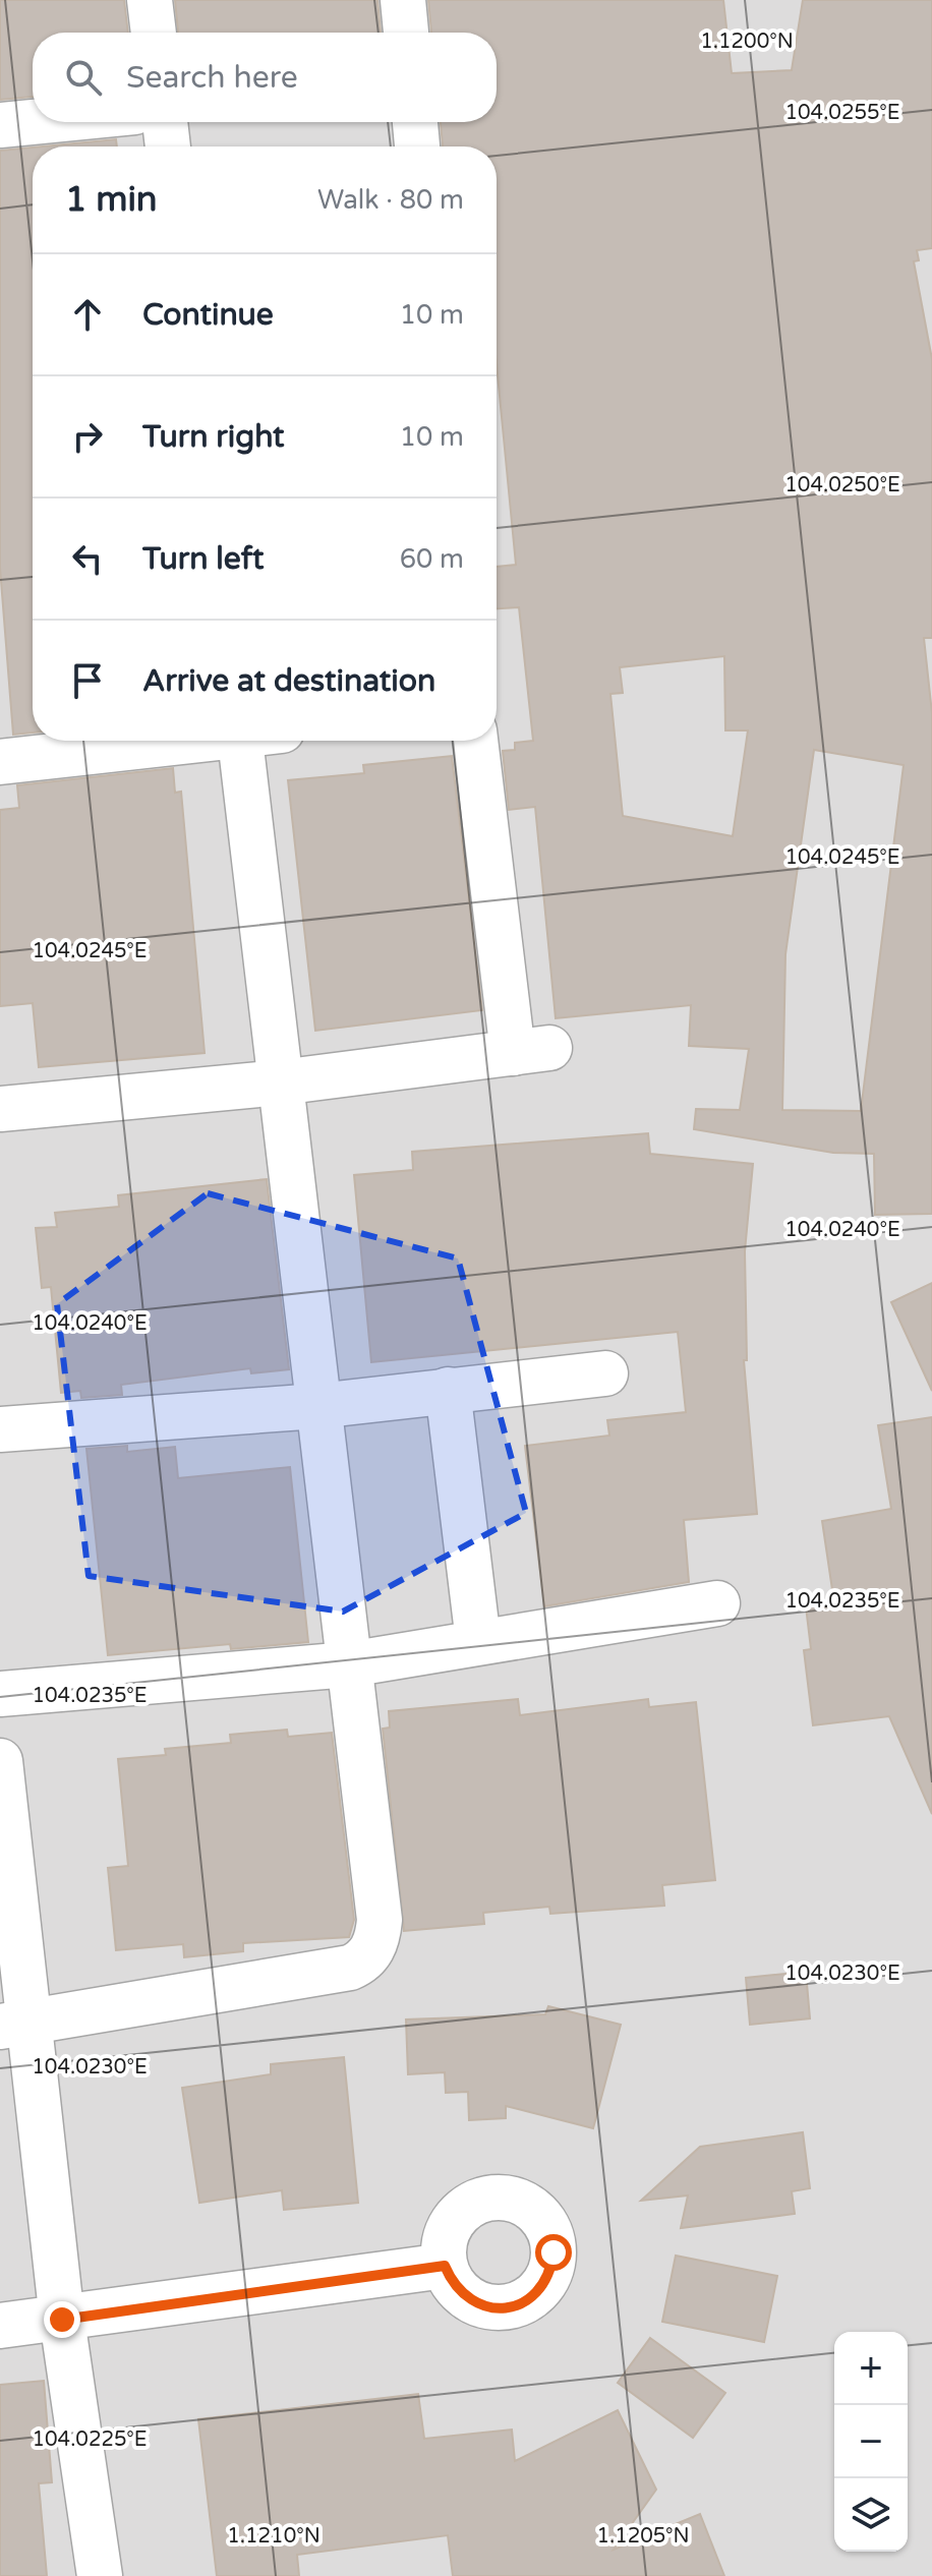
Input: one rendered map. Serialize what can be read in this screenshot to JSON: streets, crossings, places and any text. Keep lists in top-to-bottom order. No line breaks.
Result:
{"page":{"search":"Search here","heading":["1 min","Walk · 80 m"],"list":[["Continue","10 m"],["Turn right","10 m"],["Turn left","60 m"],"Arrive at destination"],"map_buttons":["+","−"]},"coordinates":["1.1200°N","104.0255°E","104.0250°E","104.0245°E","104.0240°E","104.0235°E","104.0230°E","104.0225°E","1.1210°N","1.1205°N"]}
